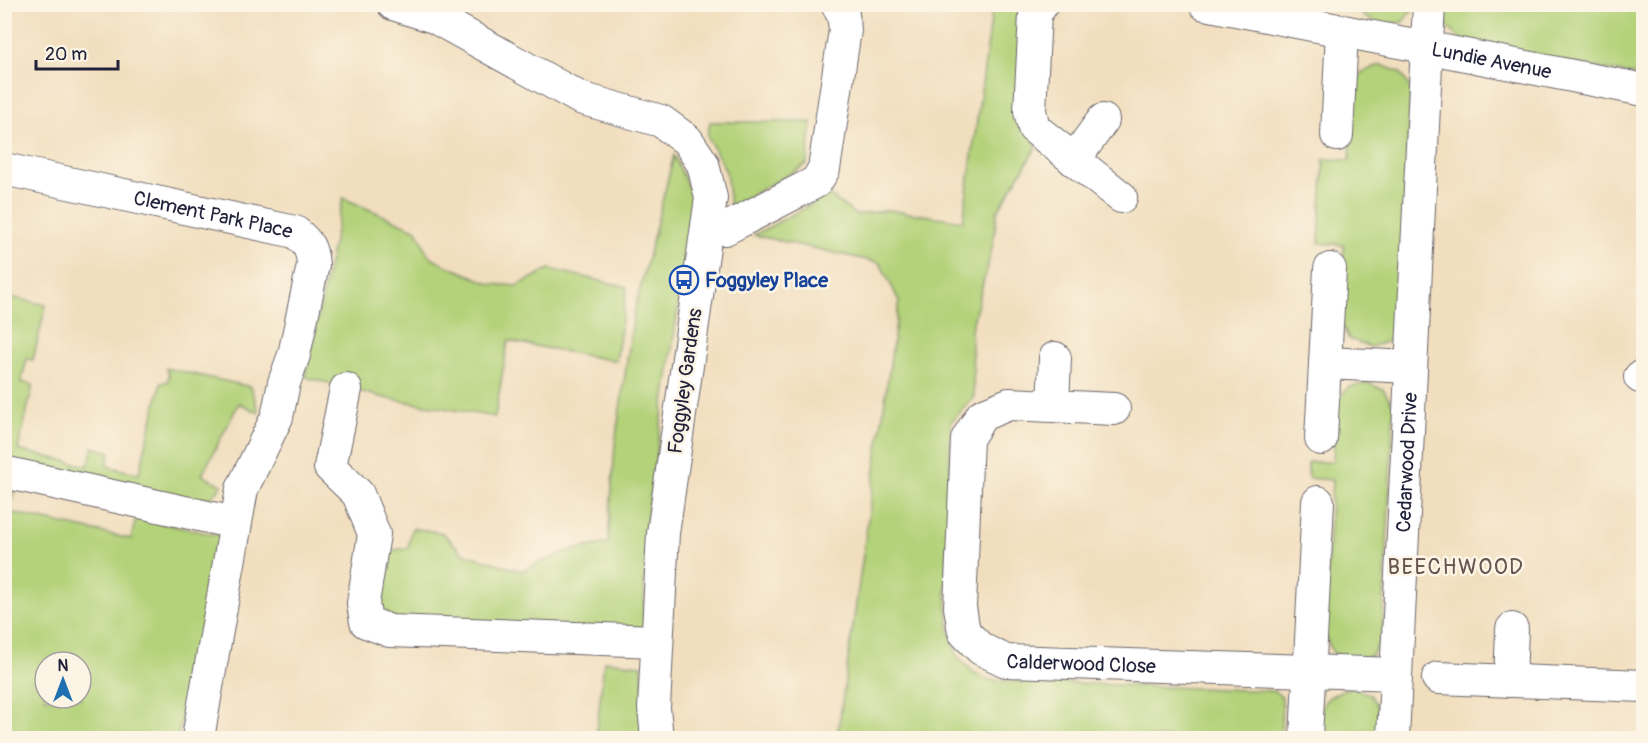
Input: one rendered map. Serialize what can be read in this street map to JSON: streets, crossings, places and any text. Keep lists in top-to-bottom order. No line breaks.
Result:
{"streets":{"street":["Lundie Avenue","Clement Park Place","Foggyley Gardens","Cedarwood Drive","Calderwood Close"]},"crossings":[["Lundie Avenue","Cedarwood Drive"],["Cedarwood Drive","Calderwood Close"]],"districts":["BEECHWOOD"],"places":{"bus stop":["Foggyley Place"]},"scale_bar":"20 m","north":"top"}
